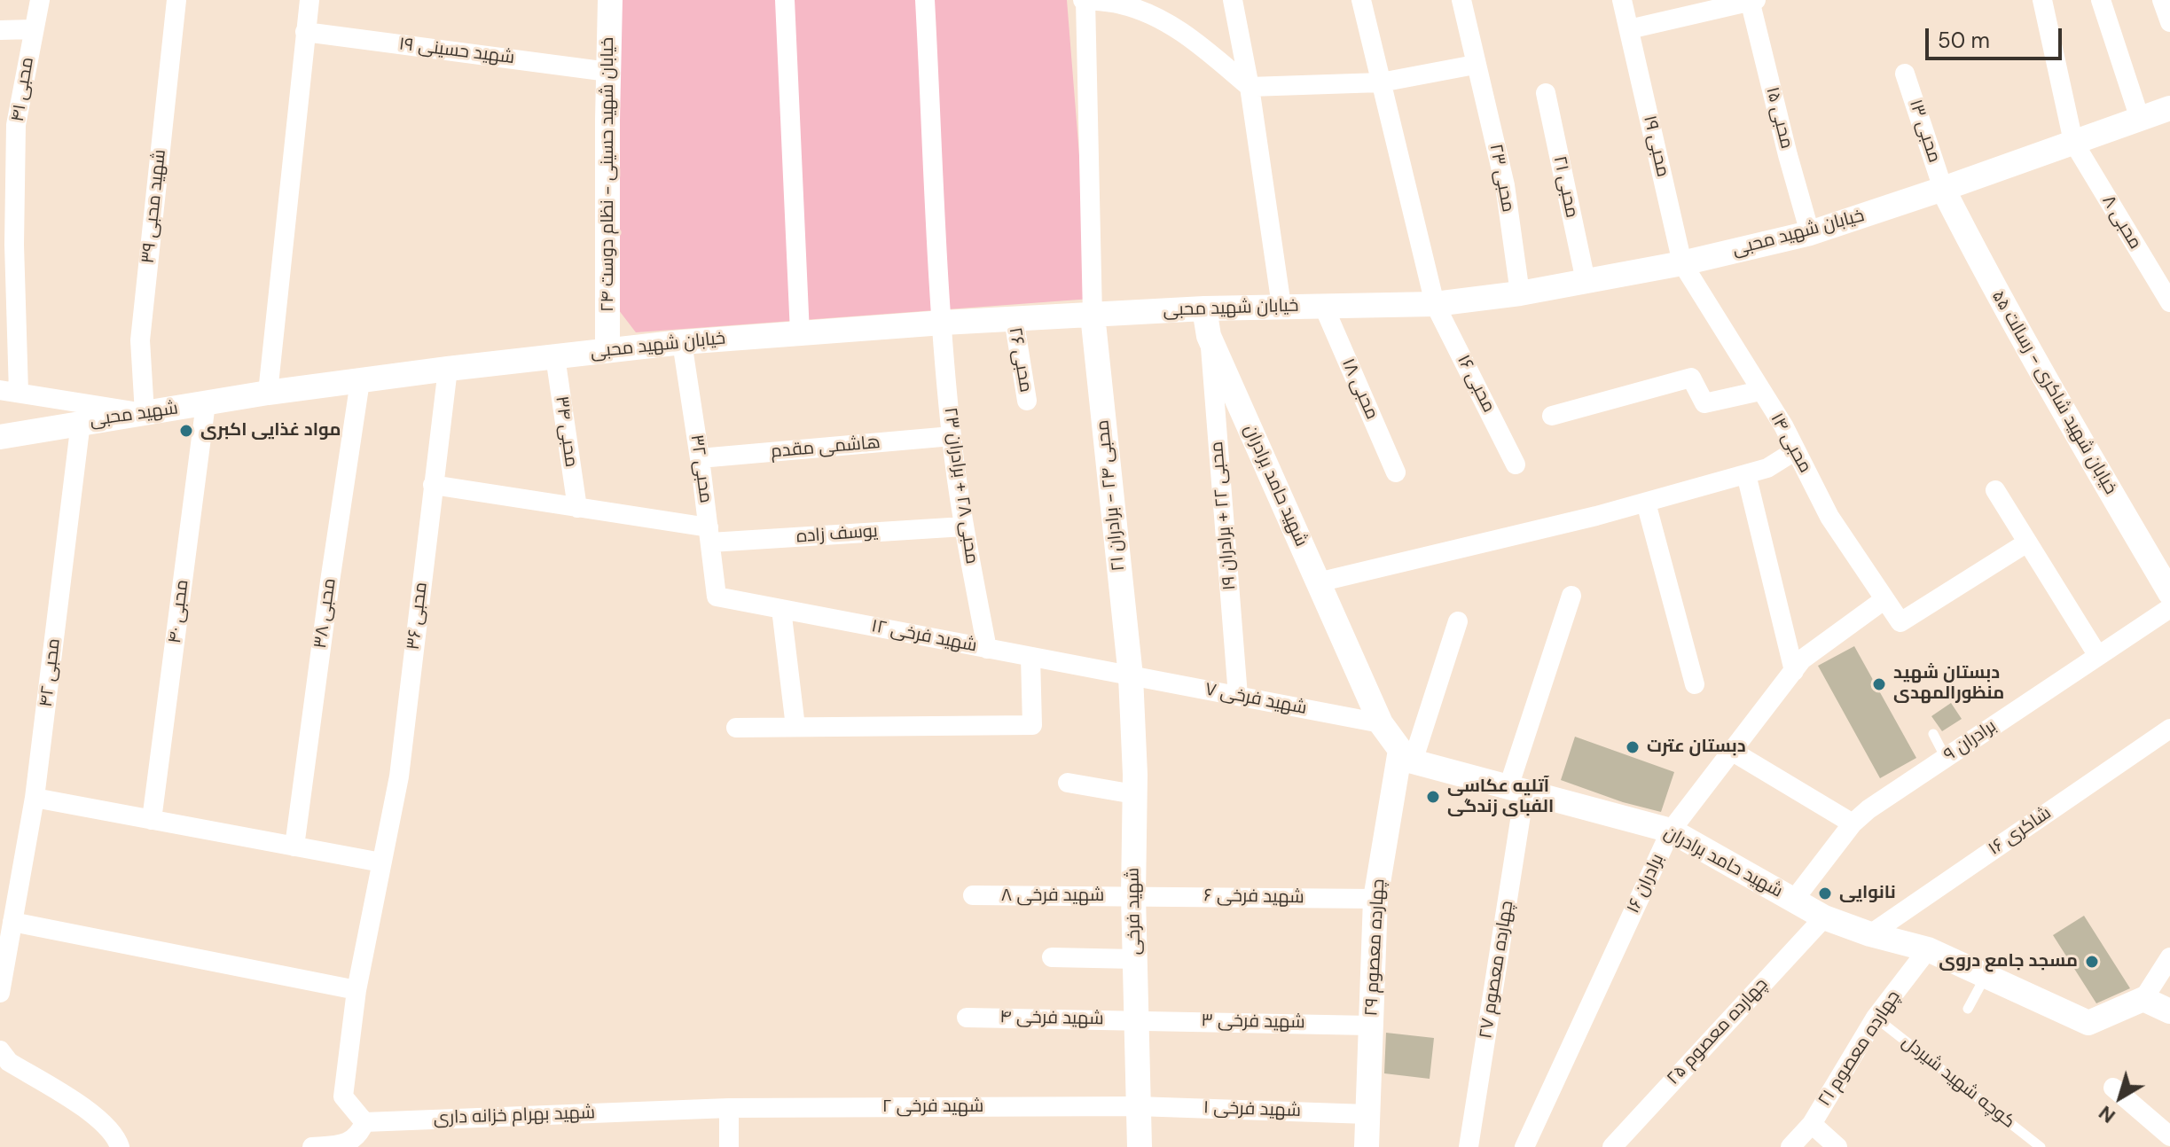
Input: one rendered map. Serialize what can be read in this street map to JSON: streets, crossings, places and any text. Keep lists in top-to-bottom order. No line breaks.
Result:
{"streets":{"street":["شهید حسینی ۱۹","محبی ۴۱","محبی ۱۵","محبی ۱۳","محبی ۱۹","خیابان شهید حسینی - نظام دوست ۲۴","محبی ۲۳","محبی ۲۱","شهید محبی ۳۹","محبی ۸","خیابان شهید محبی","محبی ۲۶","محبی ۱۶","محبی ۱۸","خیابان شهید شاکری - رسالت ۵۵","شهید محبی","محبی ۳۴","محبی ۱۴","هاشمی مقدم","محبی ۳۲","محبی ۲۸ + برادران ۲۳","شهید حامد برادران","محبی ۲۴ - برادران ۲۱","محبی ۲۲ + برادران ۱۹","یوسف زاده","محبی ۴۰","محبی ۳۸","محبی ۳۶","شهید فرخی ۱۲","محبی ۴۲","شهید فرخی ۷","برادران ۹","شاکری ۱۶","برادران ۱۶","شهید فرخی ۸","شهید فرخی ۶","شهید فرخی","چهارده معصوم ۲۹","چهارده معصوم ۲۷","شهید فرخی ۴","شهید فرخی ۳","چهارده معصوم ۲۵","چهارده معصوم ۲۱","شهید فرخی ۲","شهید فرخی ۱","شهید بهرام خزانه داری"],"lane":["کوچه شهید شیردل"]},"crossings":[["شهید حسینی ۱۹","خیابان شهید حسینی - نظام دوست ۲۴"],["محبی ۱۵","خیابان شهید محبی"],["محبی ۱۳","خیابان شهید محبی"],["محبی ۱۳","خیابان شهید شاکری - رسالت ۵۵"],["محبی ۱۹","خیابان شهید محبی"],["محبی ۱۹","محبی ۱۴"],["خیابان شهید حسینی - نظام دوست ۲۴","خیابان شهید محبی"],["محبی ۲۳","خیابان شهید محبی"],["محبی ۲۱","خیابان شهید محبی"],["شهید محبی ۳۹","شهید محبی"],["محبی ۸","خیابان شهید محبی"],["خیابان شهید محبی","محبی ۲۶"],["خیابان شهید محبی","محبی ۱۶"],["خیابان شهید محبی","محبی ۱۸"],["خیابان شهید محبی","خیابان شهید شاکری - رسالت ۵۵"],["خیابان شهید محبی","شهید محبی"],["خیابان شهید محبی","محبی ۳۴"],["خیابان شهید محبی","محبی ۱۴"],["خیابان شهید محبی","محبی ۳۲"],["خیابان شهید محبی","محبی ۲۸ + برادران ۲۳"],["خیابان شهید محبی","شهید حامد برادران"],["خیابان شهید محبی","محبی ۲۴ - برادران ۲۱"],["خیابان شهید محبی","محبی ۳۸"],["خیابان شهید محبی","محبی ۳۶"],["شهید محبی","محبی ۴۰"],["شهید محبی","محبی ۴۲"],["محبی ۳۴","یوسف زاده"],["محبی ۱۴","برادران ۱۶"],["هاشمی مقدم","محبی ۳۲"],["هاشمی مقدم","محبی ۲۸ + برادران ۲۳"],["محبی ۳۲","یوسف زاده"],["محبی ۳۲","شهید فرخی ۱۲"],["محبی ۲۸ + برادران ۲۳","یوسف زاده"],["محبی ۲۸ + برادران ۲۳","شهید فرخی ۱۲"],["شهید حامد برادران","محبی ۲۲ + برادران ۱۹"],["شهید حامد برادران","شهید فرخی ۷"],["شهید حامد برادران","برادران ۹"],["شهید حامد برادران","شاکری ۱۶"],["شهید حامد برادران","برادران ۱۶"],["شهید حامد برادران","چهارده معصوم ۲۹"],["شهید حامد برادران","چهارده معصوم ۲۷"],["شهید حامد برادران","چهارده معصوم ۲۵"],["شهید حامد برادران","چهارده معصوم ۲۱"],["محبی ۲۴ - برادران ۲۱","شهید فرخی ۱۲"],["محبی ۲۴ - برادران ۲۱","شهید فرخی ۷"],["محبی ۲۴ - برادران ۲۱","شهید فرخی"],["محبی ۲۲ + برادران ۱۹","شهید فرخی ۷"],["یوسف زاده","محبی ۳۶"],["محبی ۳۶","شهید بهرام خزانه داری"],["شهید فرخی ۱۲","شهید فرخی ۷"],["شهید فرخی ۱۲","شهید فرخی"],["شهید فرخی ۷","شهید فرخی"],["شهید فرخی ۸","شهید فرخی ۶"],["شهید فرخی ۸","شهید فرخی"],["شهید فرخی ۶","شهید فرخی"],["شهید فرخی ۶","چهارده معصوم ۲۹"],["شهید فرخی","شهید فرخی ۴"],["شهید فرخی","شهید فرخی ۳"],["شهید فرخی","شهید فرخی ۲"],["شهید فرخی","شهید فرخی ۱"],["چهارده معصوم ۲۹","شهید فرخی ۳"],["چهارده معصوم ۲۹","شهید فرخی ۱"],["شهید فرخی ۴","شهید فرخی ۳"],["چهارده معصوم ۲۱","کوچه شهید شیردل"],["شهید فرخی ۲","شهید فرخی ۱"],["شهید فرخی ۲","شهید بهرام خزانه داری"]],"places":["مواد غذایی اکبری","دبستان شهید منظورالمهدی","دبستان عترت","آتلیه عکاسی الفبای زندگی","نانوایی","مسجد جامع دروی"],"scale_bar":"50 m","north":"bottom left"}
